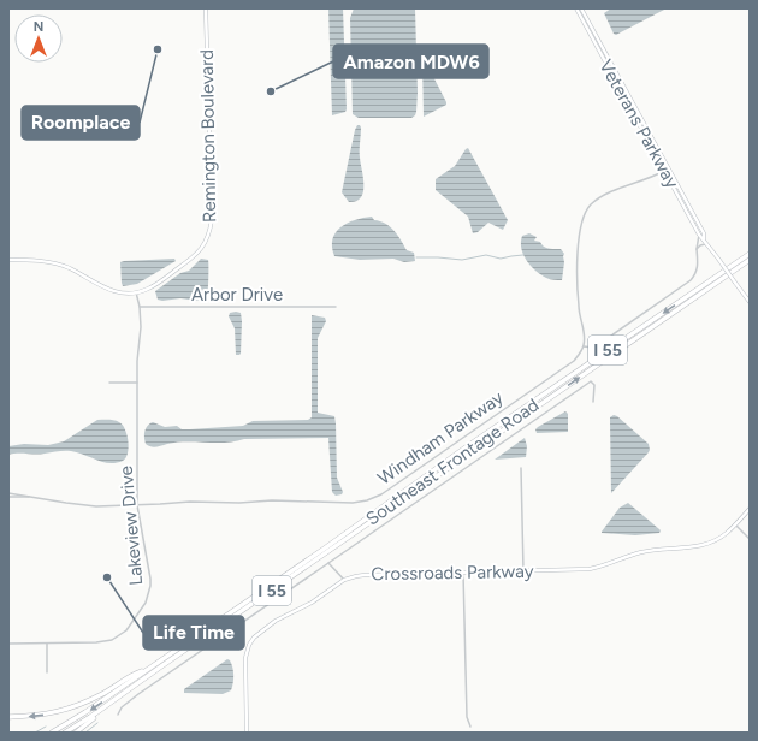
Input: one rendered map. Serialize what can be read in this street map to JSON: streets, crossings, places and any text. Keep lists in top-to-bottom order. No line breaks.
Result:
{"streets":{"highway":["I 55"],"street":["Veterans Parkway","Remington Boulevard","Arbor Drive","Windham Parkway","Southeast Frontage Road","Lakeview Drive","Crossroads Parkway"]},"crossings":[["Remington Boulevard","Lakeview Drive"],["Arbor Drive","Lakeview Drive"],["Windham Parkway","Lakeview Drive"]],"places":["Roomplace","Amazon MDW6","Life Time"],"north":"top"}
